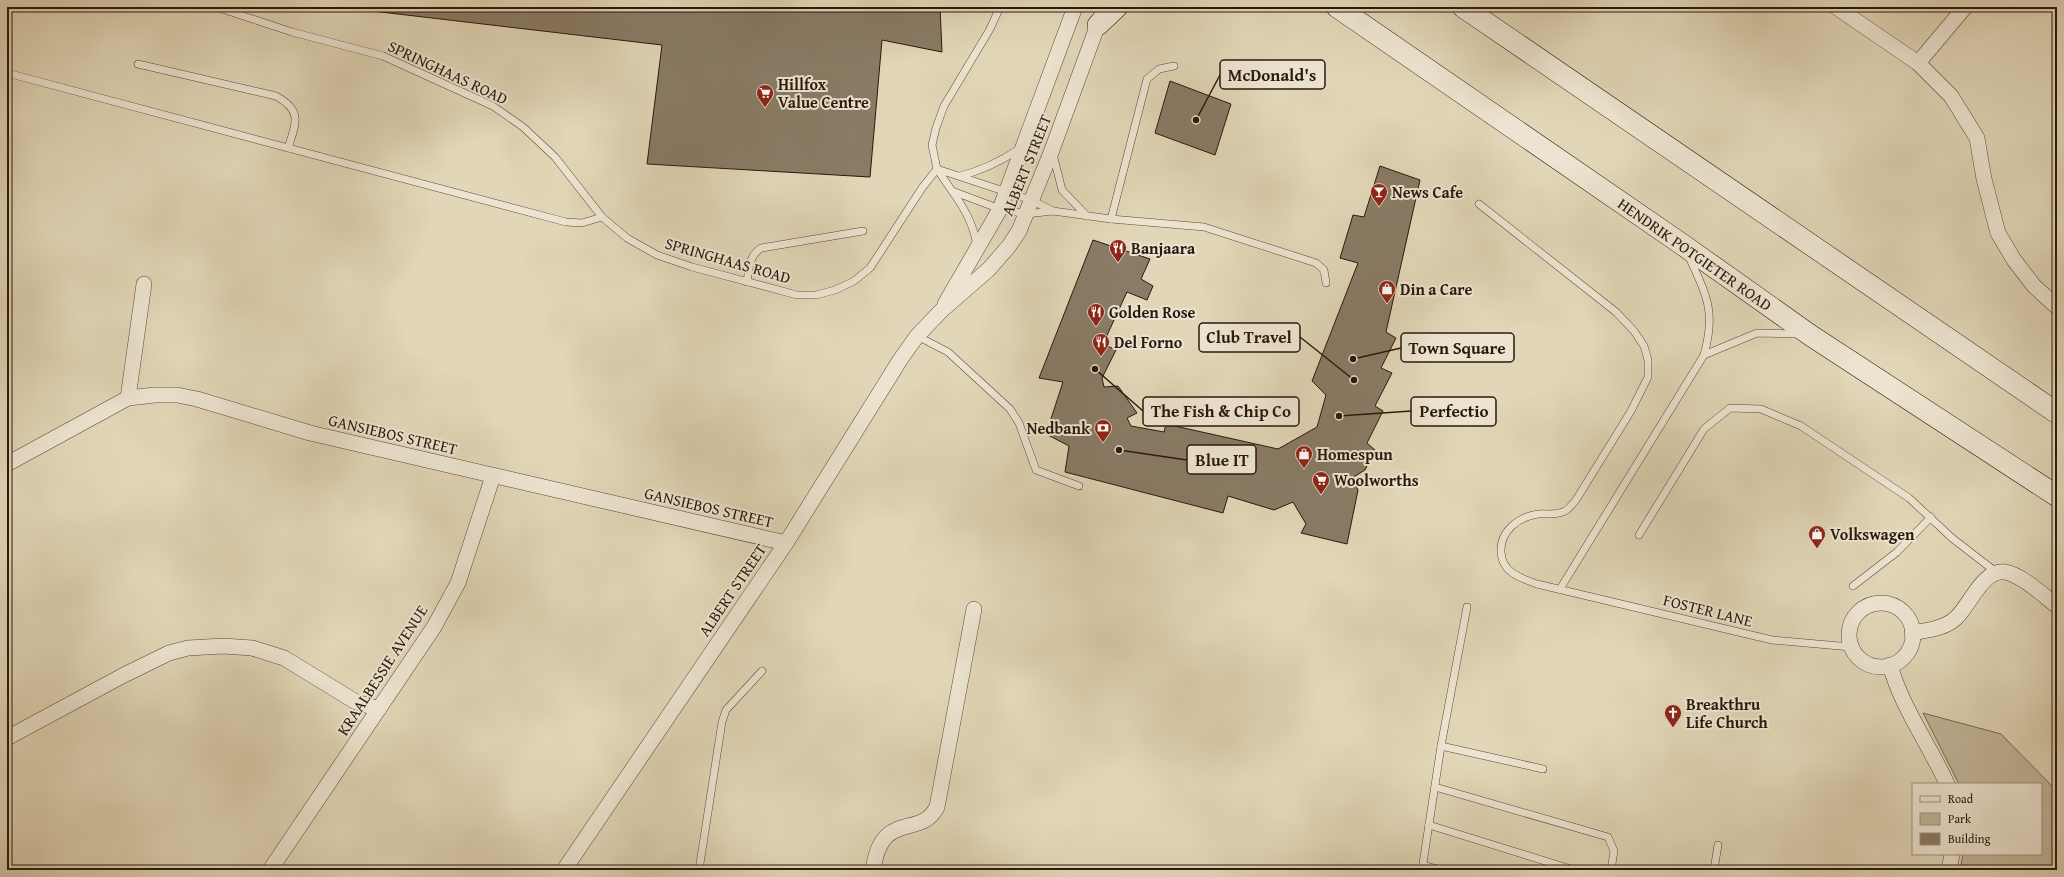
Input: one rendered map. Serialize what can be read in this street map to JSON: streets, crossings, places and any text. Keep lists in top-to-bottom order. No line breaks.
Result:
{"streets":{"main road":["HENDRIK POTGIETER ROAD"],"street":["ALBERT STREET","GANSIEBOS STREET","KRAALBESSIE AVENUE"],"lane":["SPRINGHAAS ROAD","FOSTER LANE"]},"crossings":[["ALBERT STREET","GANSIEBOS STREET"],["GANSIEBOS STREET","KRAALBESSIE AVENUE"]],"places":{"supermarket":["Hillfox Value Centre","Woolworths"],"other":["McDonald's","Town Square","The Fish & Chip Co","Club Travel","Perfectio","Blue IT"],"bar":["News Cafe"],"restaurant":["Banjaara","Golden Rose","Del Forno"],"shop":["Din a Care","Homespun","Volkswagen"],"bank":["Nedbank"],"church":["Breakthru Life Church"]},"legend":["Road","Park","Building"]}
